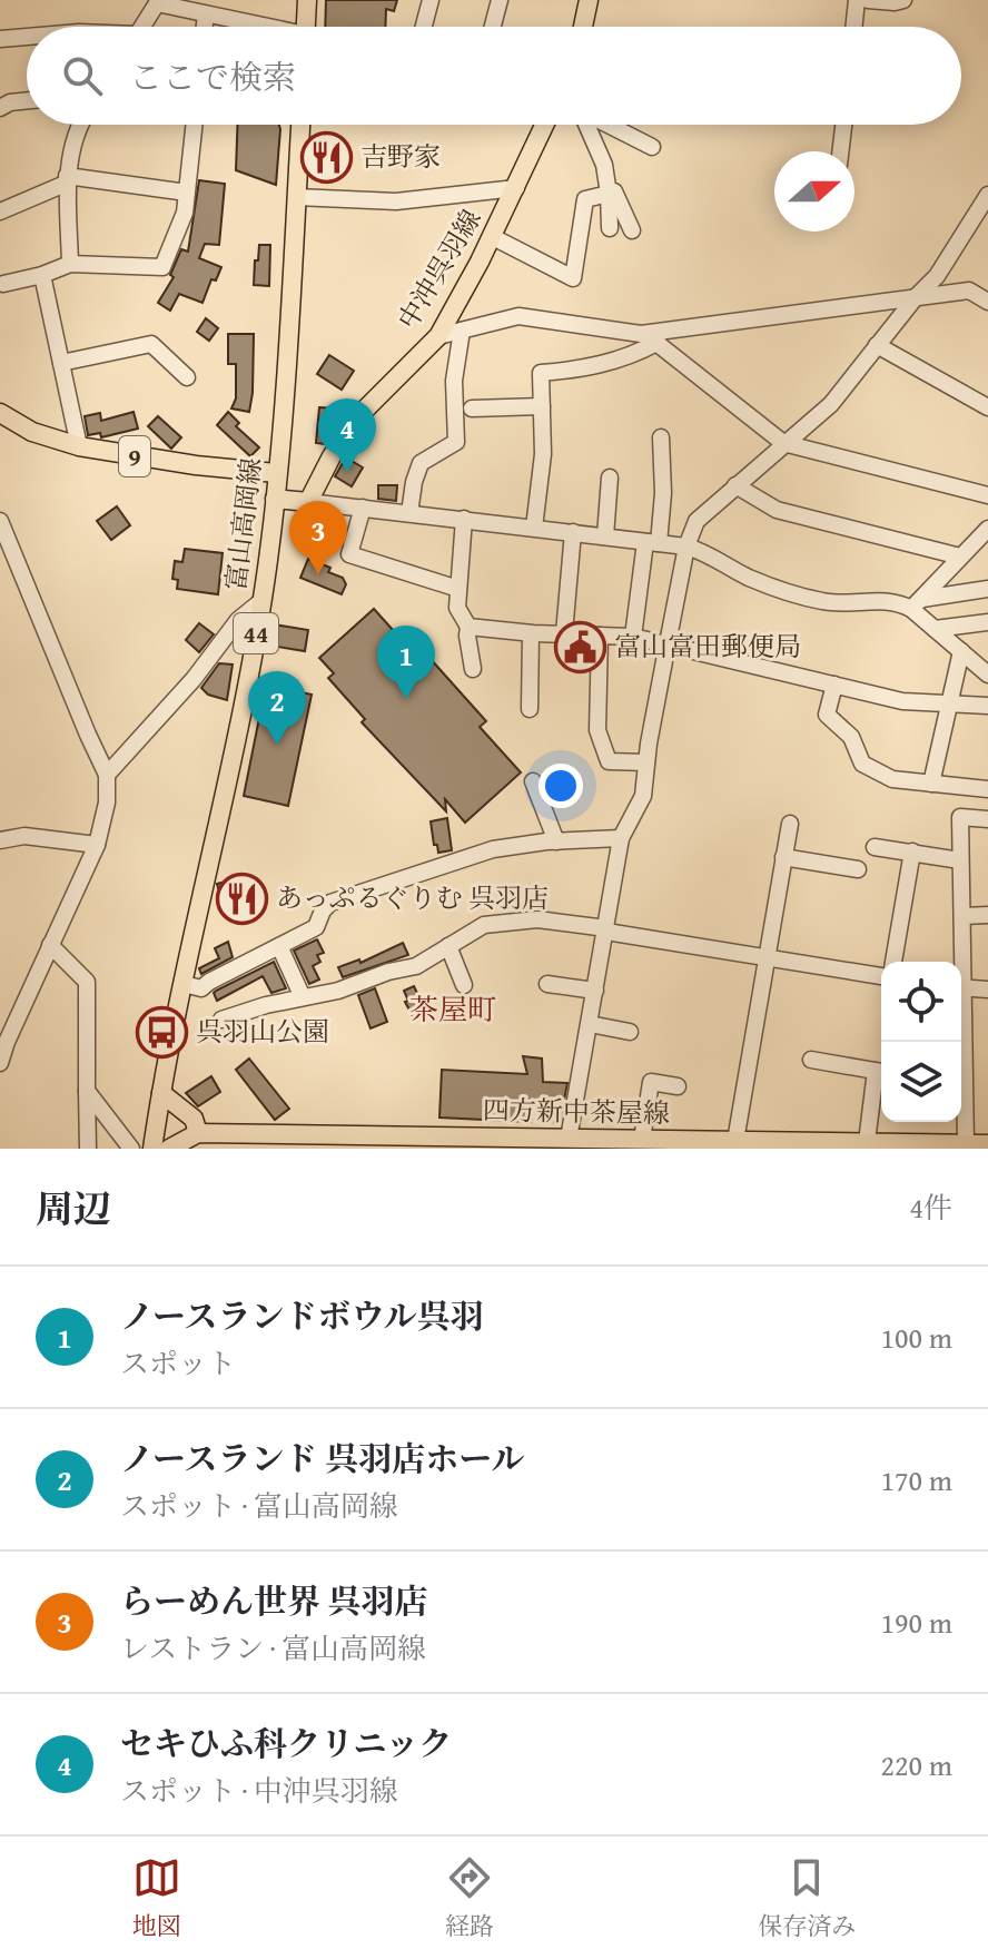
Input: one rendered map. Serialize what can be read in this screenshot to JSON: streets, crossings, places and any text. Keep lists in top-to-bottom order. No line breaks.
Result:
{"streets":{"main road":["中沖呉羽線","9","富山高岡線","44","四方新中茶屋線"]},"crossings":[["9","富山高岡線"]],"districts":["茶屋町"],"places":{"restaurant":["吉野家","あっぷるぐりむ 呉羽店"],"public building":["富山富田郵便局"],"bus stop":["呉羽山公園"]},"north":"right","page":{"search":"ここで検索","pins":["4","3","1","2"],"heading":["周辺","4件"],"list":[{"mark":"1","name":"ノースランドボウル呉羽","note":"スポット","value":"100 m"},{"mark":"2","name":"ノースランド 呉羽店ホール","note":"スポット · 富山高岡線","value":"170 m"},{"mark":"3","name":"らーめん世界 呉羽店","note":"レストラン · 富山高岡線","value":"190 m"},{"mark":"4","name":"セキひふ科クリニック","note":"スポット · 中沖呉羽線","value":"220 m"}],"nav":["地図","経路","保存済み"]}}
